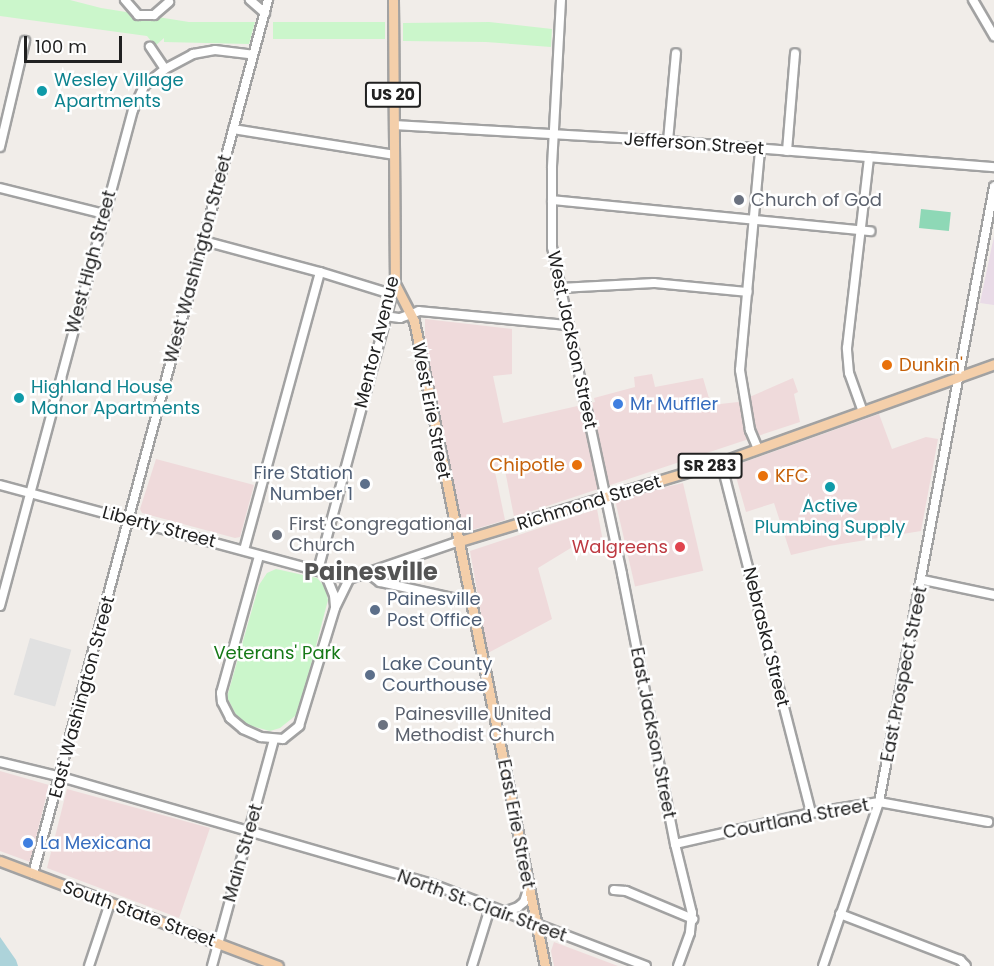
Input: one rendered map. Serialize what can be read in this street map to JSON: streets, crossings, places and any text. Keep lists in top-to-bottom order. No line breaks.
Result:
{"streets":{"main road":["US 20","Mentor Avenue","West Erie Street","SR 283","Richmond Street","East Erie Street","South State Street"],"street":["Jefferson Street","West Washington Street","West High Street","West Jackson Street","Liberty Street","Nebraska Street","East Prospect Street","East Washington Street","East Jackson Street","Courtland Street","Main Street","North St. Clair Street"]},"crossings":[["Jefferson Street","West Jackson Street"],["Jefferson Street","Mentor Avenue"],["West Washington Street","West High Street"],["West Washington Street","Liberty Street"],["West Washington Street","East Washington Street"],["West High Street","Liberty Street"],["West Jackson Street","Richmond Street"],["West Jackson Street","East Jackson Street"],["Mentor Avenue","West Erie Street"],["Mentor Avenue","Liberty Street"],["West Erie Street","Richmond Street"],["West Erie Street","East Erie Street"],["Richmond Street","Nebraska Street"],["Richmond Street","East Prospect Street"],["Richmond Street","East Jackson Street"],["Richmond Street","East Erie Street"],["Liberty Street","East Washington Street"],["Nebraska Street","Courtland Street"],["East Prospect Street","Courtland Street"],["East Washington Street","North St. Clair Street"],["East Washington Street","South State Street"],["East Jackson Street","Courtland Street"],["East Erie Street","North St. Clair Street"],["Main Street","North St. Clair Street"],["Main Street","South State Street"]],"districts":["Painesville"],"parks":["Veterans' Park"],"places":["Wesley Village Apartments","Church of God","Dunkin'","Highland House Manor Apartments","Mr Muffler","Chipotle","KFC","Fire Station Number 1","Active Plumbing Supply","First Congregational Church","Walgreens","Painesville Post Office","Lake County Courthouse","Painesville United Methodist Church","La Mexicana"],"scale_bar":"100 m"}
